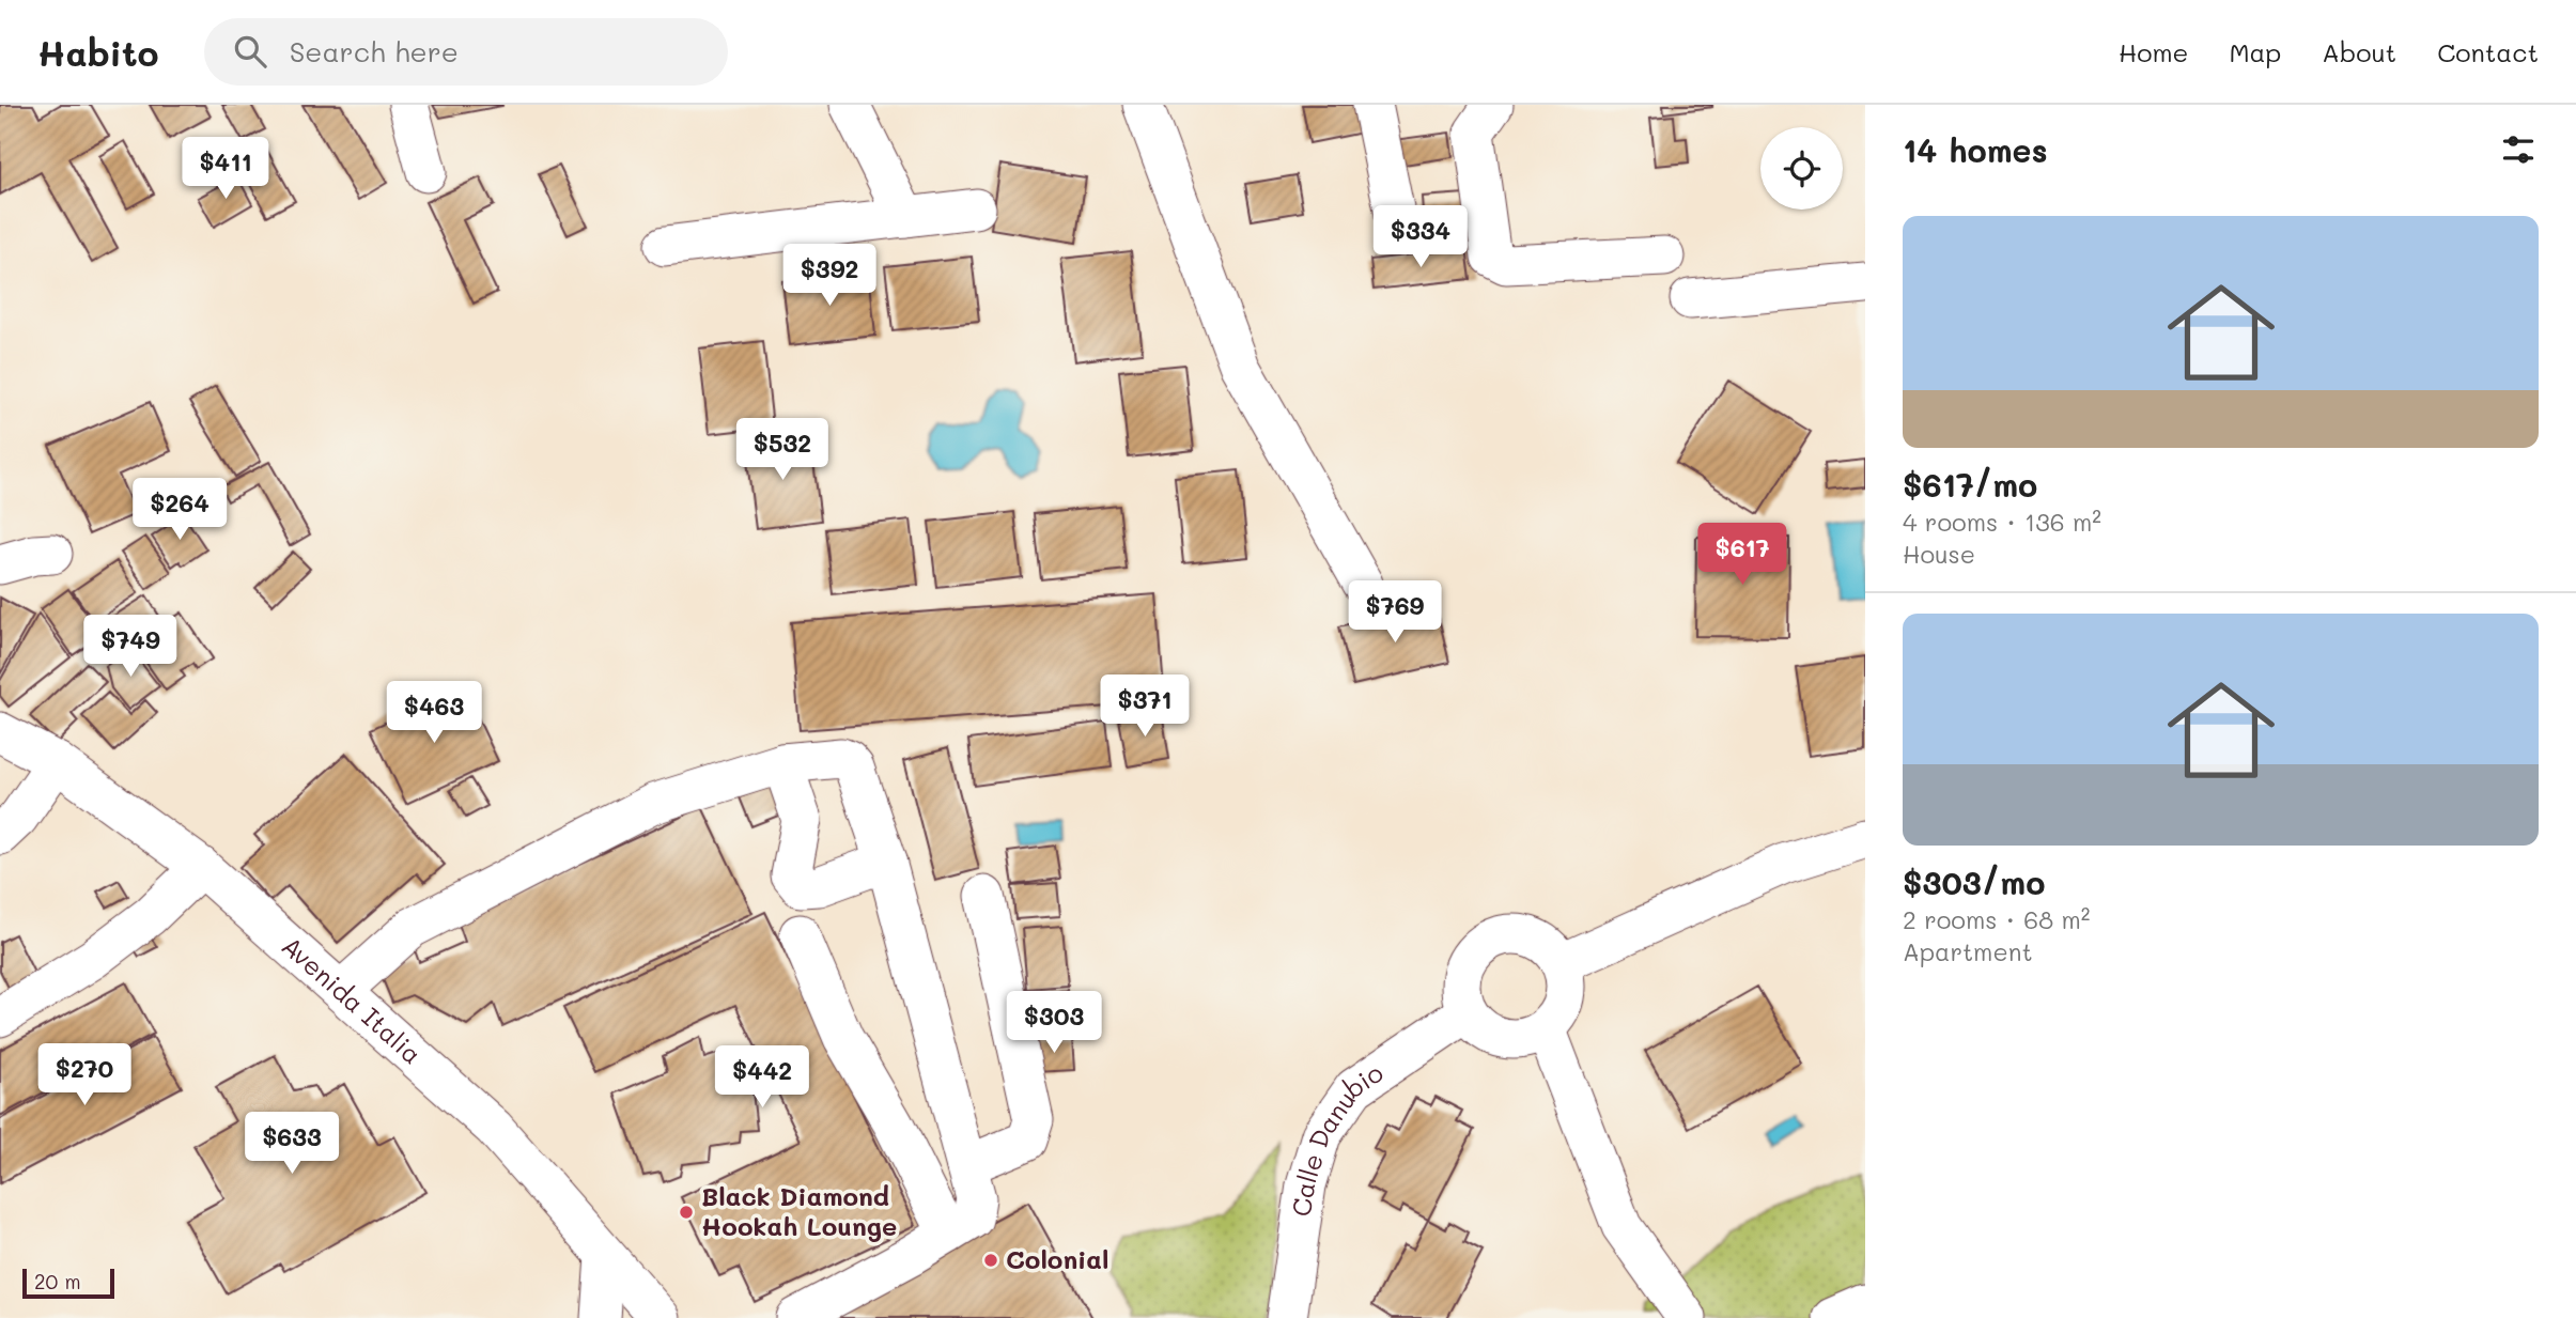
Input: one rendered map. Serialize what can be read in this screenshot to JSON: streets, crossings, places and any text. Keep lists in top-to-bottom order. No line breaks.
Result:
{"streets":{"street":["Avenida Italia","Calle Danubio"]},"places":["Black Diamond Hookah Lounge","Colonial"],"scale_bar":"20 m","page":{"header":"Habito","search":"Search here","nav":["Home","Map","About","Contact"],"heading":"14 homes","price":["$411","$334","$392","$532","$264","$617","$769","$749","$371","$463","$303","$270","$442","$633"],"list":[{"name":"$617/mo","note":"4 rooms · 136 m² · House"},{"name":"$303/mo","note":"2 rooms · 68 m² · Apartment"}],"scale":"20 m"}}
